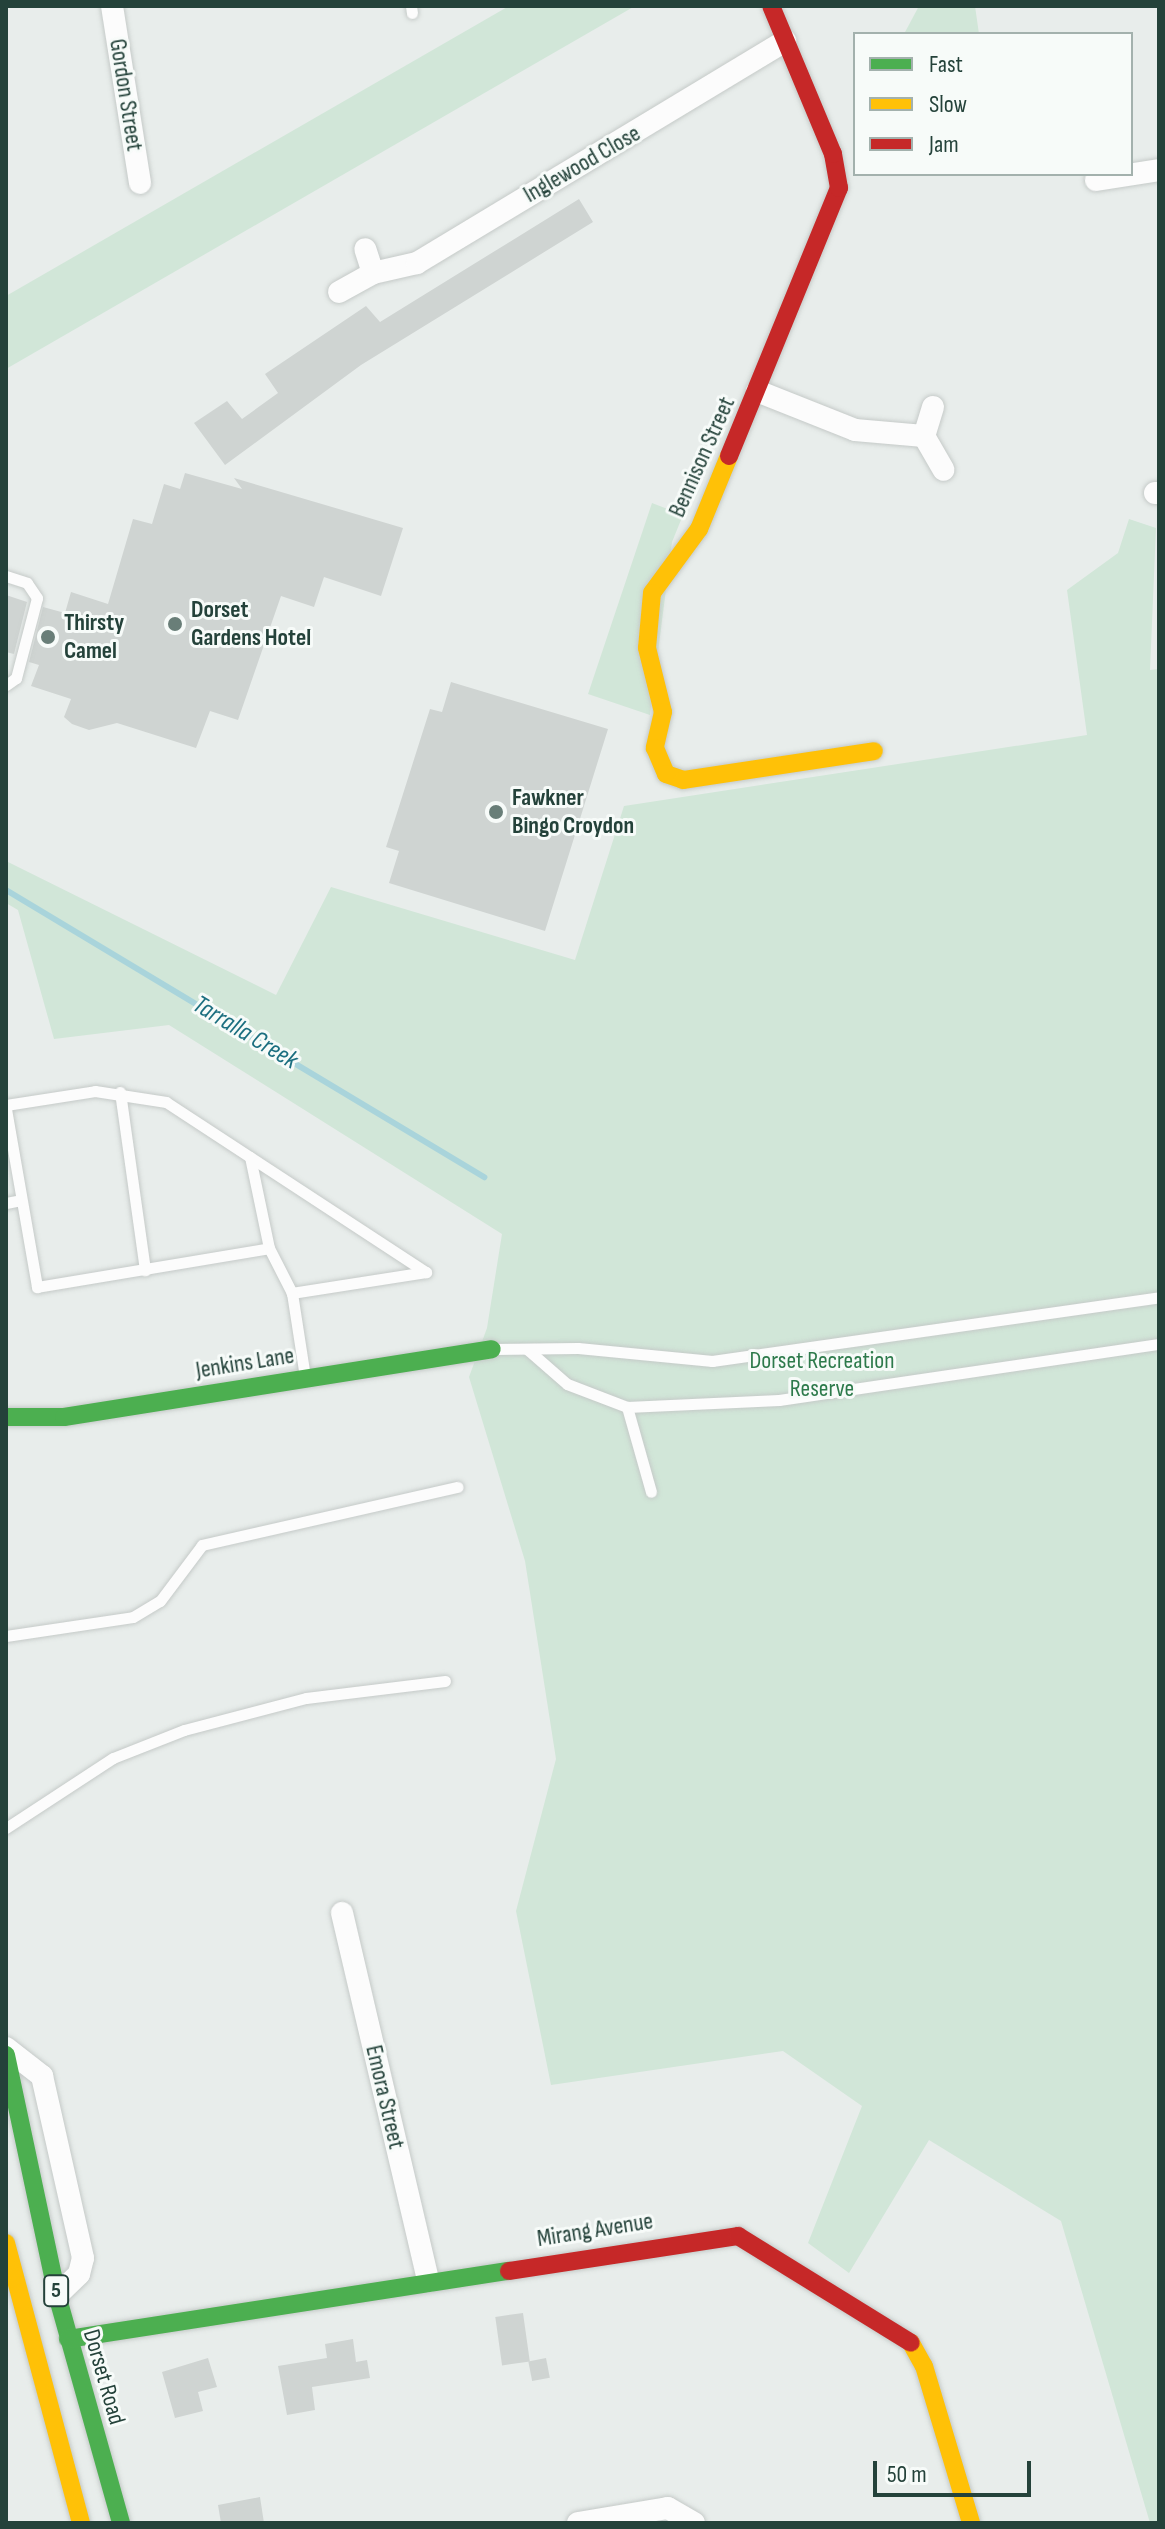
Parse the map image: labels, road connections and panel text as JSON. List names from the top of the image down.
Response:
{
  "streets": {
    "street": [
      "Gordon Street",
      "Inglewood Close",
      "Bennison Street",
      "Jenkins Lane",
      "Emora Street",
      "Mirang Avenue",
      "5",
      "Dorset Road"
    ]
  },
  "crossings": [
    ["Inglewood Close", "Bennison Street"],
    ["Emora Street", "Mirang Avenue"],
    ["Mirang Avenue", "Dorset Road"]
  ],
  "water": ["Tarralla Creek"],
  "parks": ["Dorset Recreation Reserve"],
  "places": ["Dorset Gardens Hotel", "Thirsty Camel", "Fawkner Bingo Croydon"],
  "legend": ["Fast", "Slow", "Jam"],
  "scale_bar": "50 m"
}
